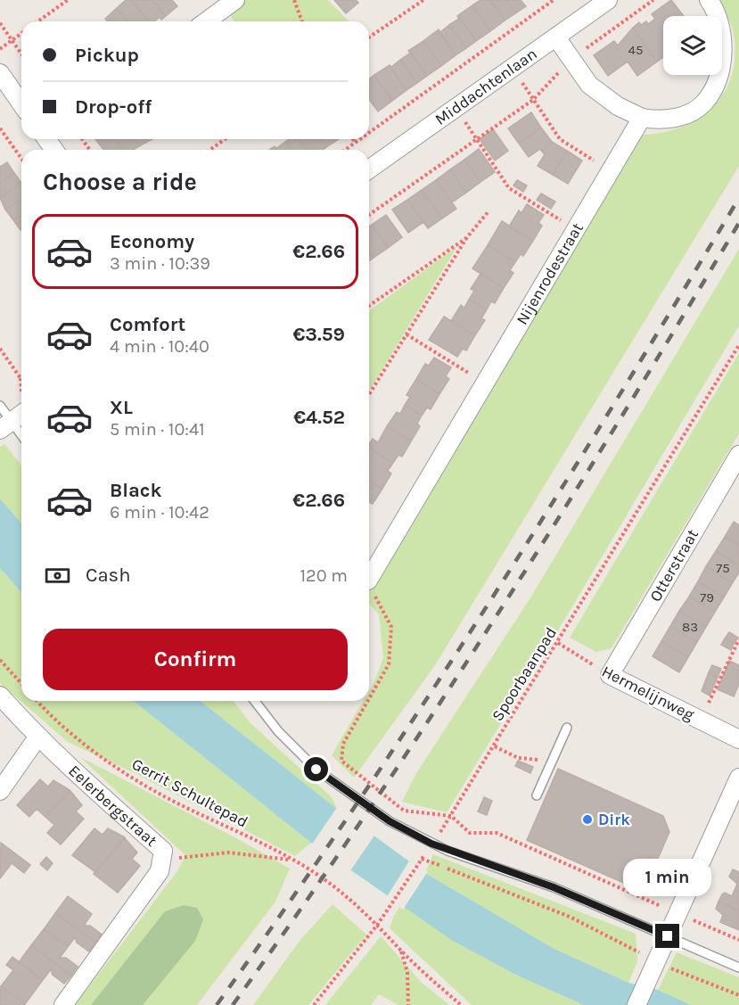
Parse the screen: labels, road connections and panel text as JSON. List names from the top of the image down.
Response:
{
  "streets": {
    "street": [
      "Middachtenlaan",
      "Nijenrodestraat",
      "Otterstraat",
      "Hermelijnweg",
      "Eelerbergstraat"
    ],
    "path": ["Spoorbaanpad", "Gerrit Schultepad"]
  },
  "crossings": [
    ["Otterstraat", "Hermelijnweg"],
    ["Spoorbaanpad", "Hermelijnweg"],
    ["Spoorbaanpad", "Gerrit Schultepad"],
    ["Gerrit Schultepad", "Eelerbergstraat"]
  ],
  "places": ["Dirk"],
  "house_numbers": [
    "45",
    "75",
    "79",
    "83"
  ],
  "page": {
    "banner": ["Pickup", "Drop-off"],
    "heading": "Choose a ride",
    "list": [
      {
        "name": "Economy",
        "note": "3 min · 10:39",
        "value": "€2.66"
      },
      {
        "name": "Comfort",
        "note": "4 min · 10:40",
        "value": "€3.59"
      },
      {
        "name": "XL",
        "note": "5 min · 10:41",
        "value": "€4.52"
      },
      {
        "name": "Black",
        "note": "6 min · 10:42",
        "value": "€2.66"
      }
    ],
    "pay": ["Cash", "120 m"],
    "buttons": "Confirm",
    "bubble": "1 min"
  }
}
